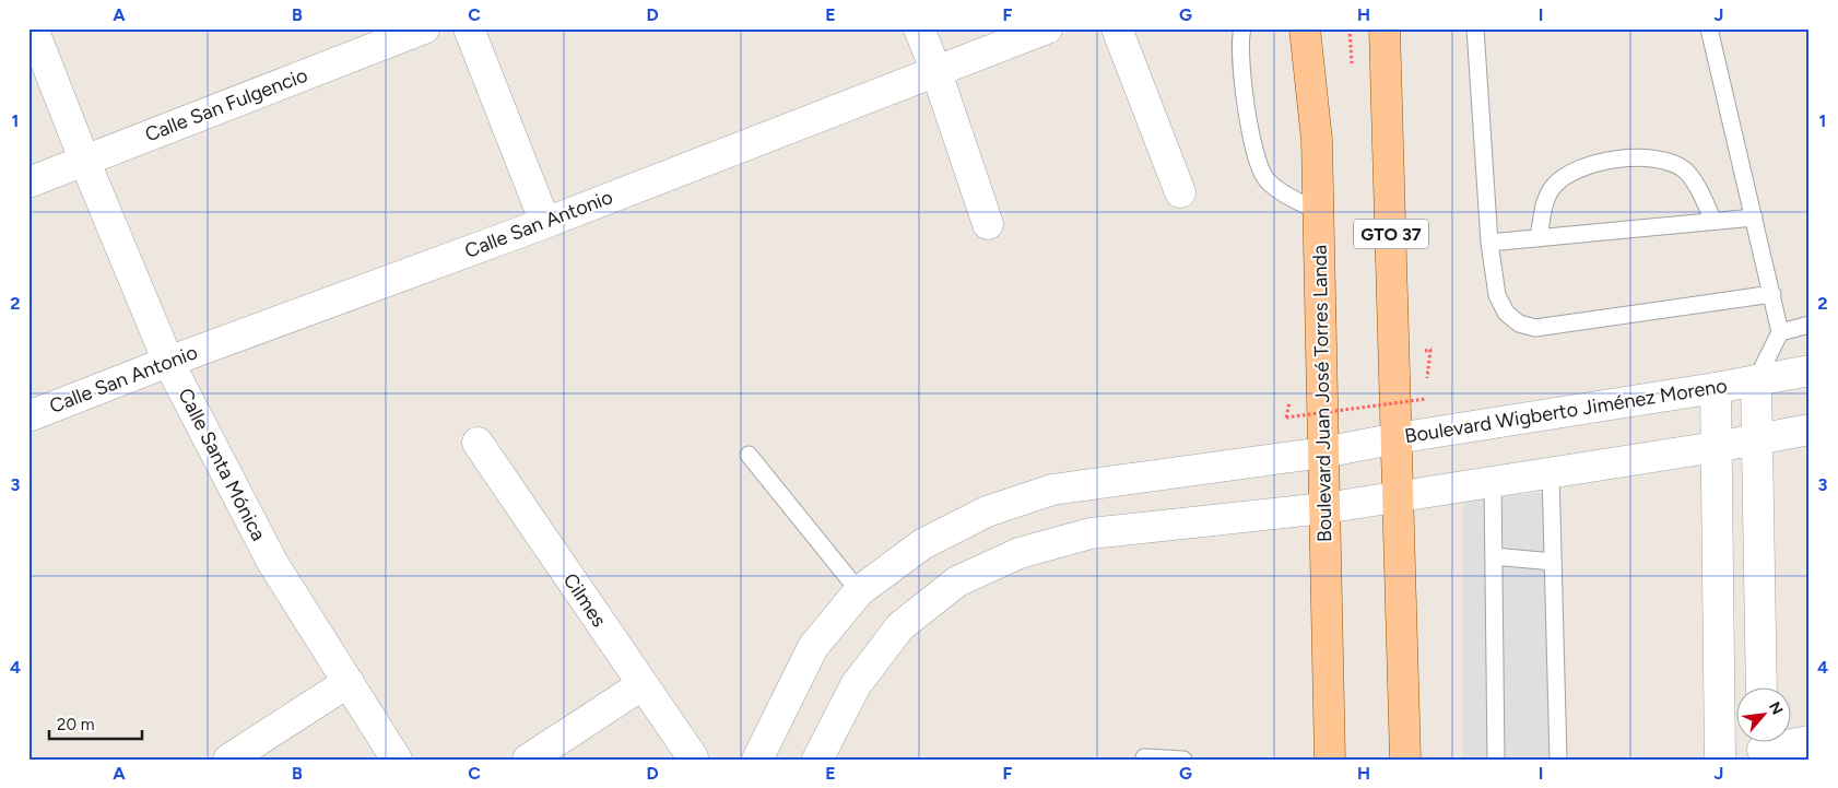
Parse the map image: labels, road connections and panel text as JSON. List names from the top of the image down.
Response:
{
  "streets": {
    "main road": ["GTO 37", "Boulevard Juan José Torres Landa"],
    "street": [
      "Calle San Fulgencio",
      "Calle San Antonio",
      "Boulevard Wigberto Jiménez Moreno",
      "Calle Santa Mónica",
      "Cilmes"
    ]
  },
  "crossings": [
    ["Calle San Fulgencio", "Calle Santa Mónica"],
    ["Calle San Antonio", "Calle Santa Mónica"],
    ["GTO 37", "Boulevard Wigberto Jiménez Moreno"],
    ["Boulevard Juan José Torres Landa", "Boulevard Wigberto Jiménez Moreno"]
  ],
  "scale_bar": "20 m",
  "north": "top right",
  "grid": {
    "columns": [
      "A",
      "B",
      "C",
      "D",
      "E",
      "F",
      "G",
      "H",
      "I",
      "J"
    ],
    "rows": [
      "1",
      "2",
      "3",
      "4"
    ]
  }
}
